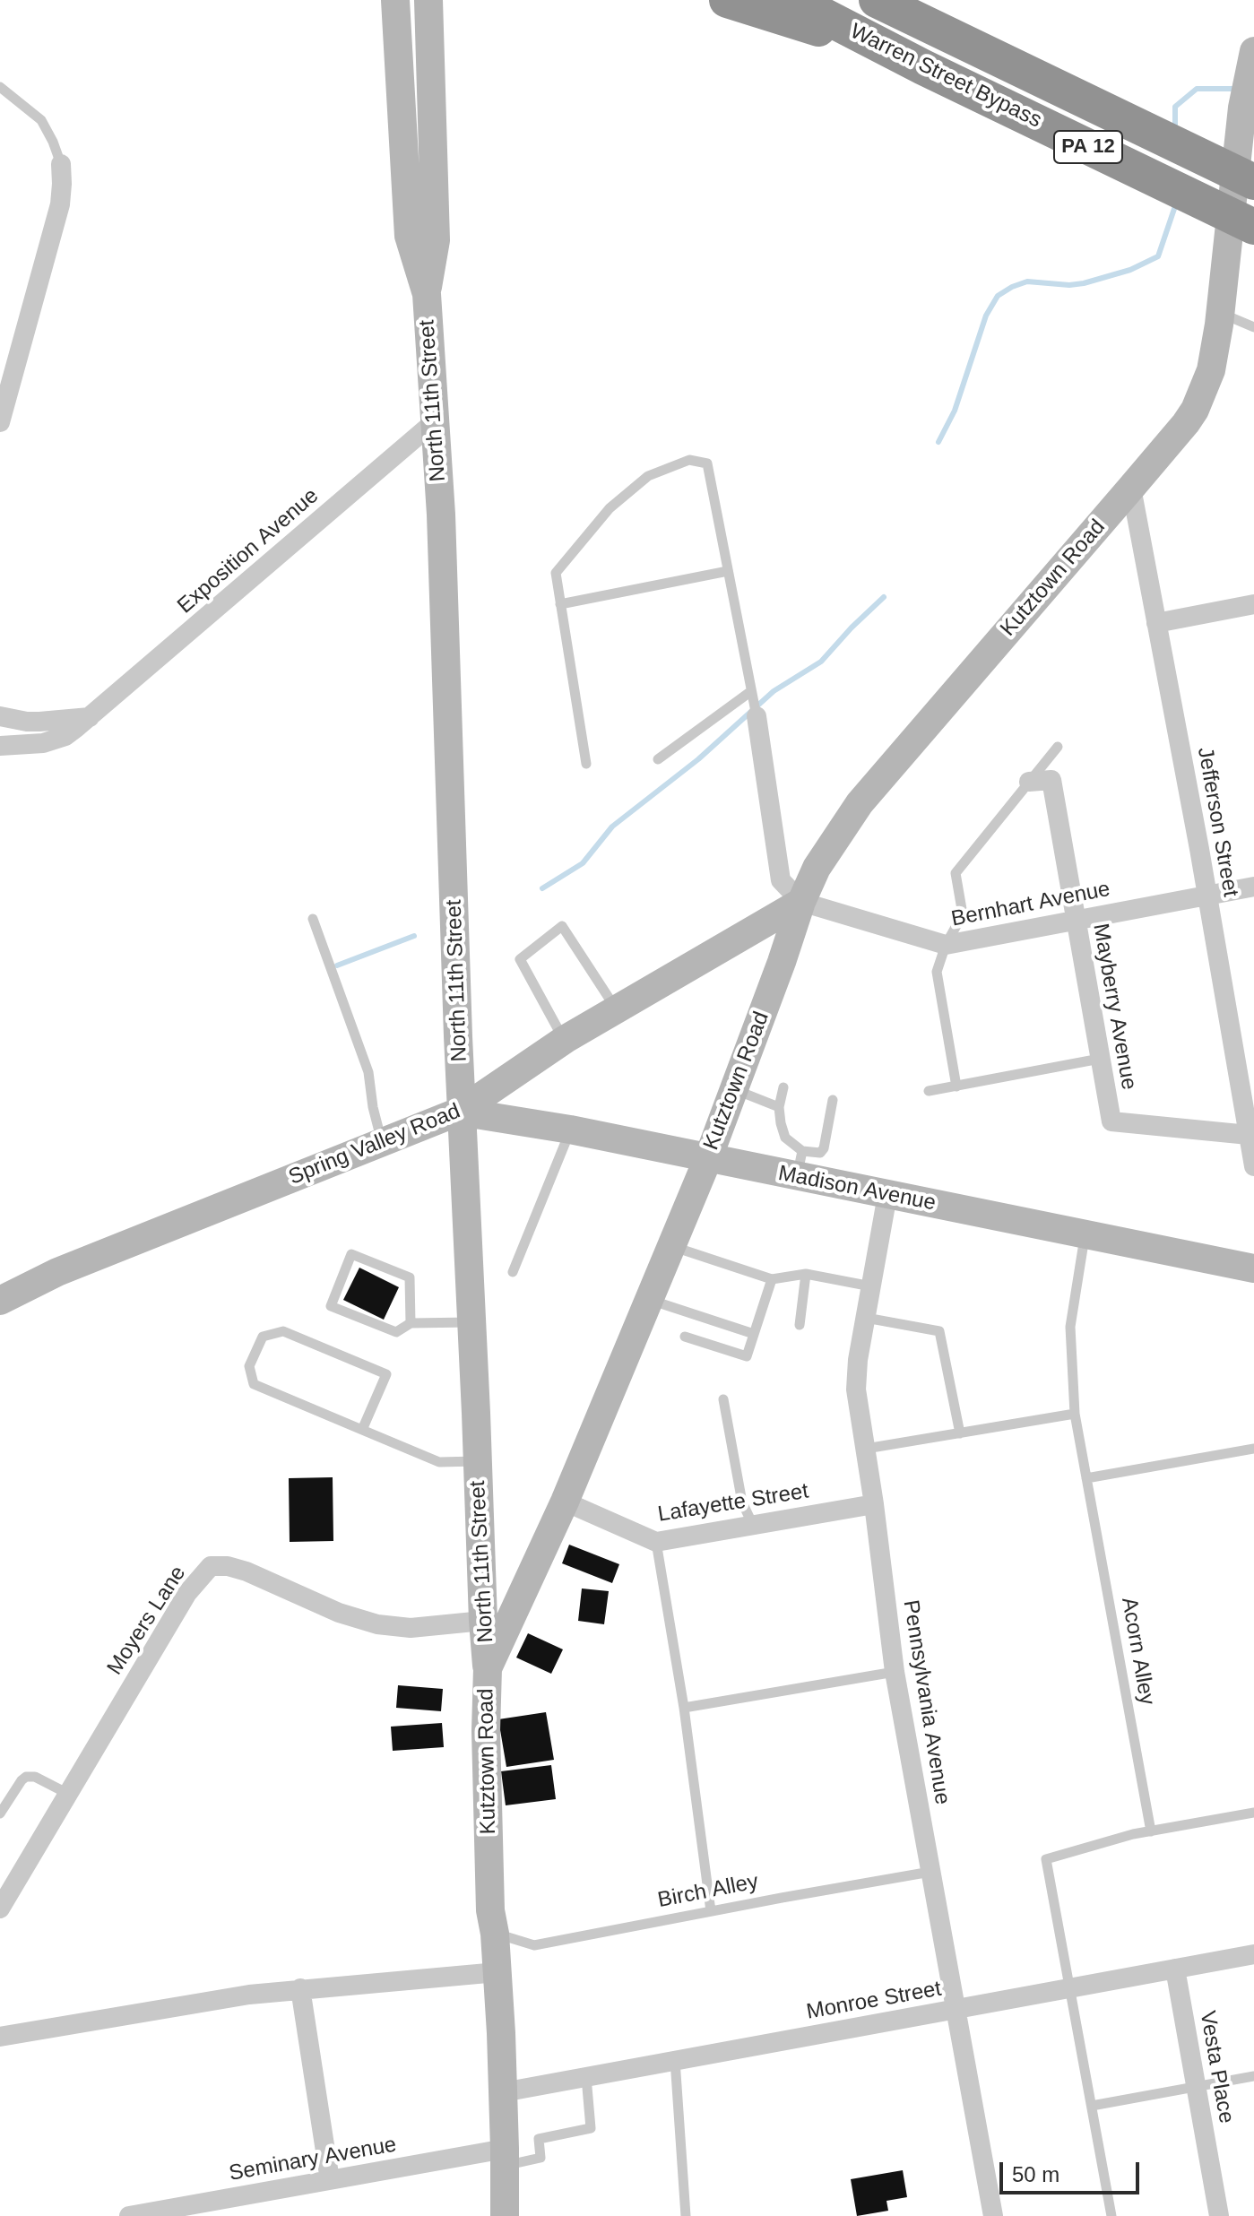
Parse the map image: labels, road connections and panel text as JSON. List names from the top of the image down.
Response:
{
  "streets": {
    "highway": ["Warren Street Bypass", "PA 12"],
    "main road": [
      "North 11th Street",
      "Kutztown Road",
      "Spring Valley Road",
      "Madison Avenue"
    ],
    "street": [
      "Exposition Avenue",
      "Jefferson Street",
      "Bernhart Avenue",
      "Mayberry Avenue",
      "Lafayette Street",
      "Moyers Lane",
      "Pennsylvania Avenue",
      "Monroe Street",
      "Vesta Place",
      "Seminary Avenue"
    ],
    "lane": ["Acorn Alley", "Birch Alley"]
  },
  "crossings": [
    ["North 11th Street", "Exposition Avenue"],
    ["North 11th Street", "Kutztown Road"],
    ["North 11th Street", "Moyers Lane"],
    ["Kutztown Road", "Jefferson Street"],
    ["Kutztown Road", "Bernhart Avenue"],
    ["Kutztown Road", "Spring Valley Road"],
    ["Kutztown Road", "Madison Avenue"],
    ["Kutztown Road", "Lafayette Street"],
    ["Kutztown Road", "Birch Alley"],
    ["Kutztown Road", "Monroe Street"],
    ["Kutztown Road", "Seminary Avenue"],
    ["Jefferson Street", "Bernhart Avenue"],
    ["Jefferson Street", "Mayberry Avenue"],
    ["Bernhart Avenue", "Mayberry Avenue"],
    ["Bernhart Avenue", "Spring Valley Road"],
    ["Spring Valley Road", "Madison Avenue"],
    ["Madison Avenue", "Acorn Alley"],
    ["Madison Avenue", "Pennsylvania Avenue"],
    ["Lafayette Street", "Pennsylvania Avenue"],
    ["Pennsylvania Avenue", "Birch Alley"],
    ["Pennsylvania Avenue", "Monroe Street"],
    ["Monroe Street", "Vesta Place"]
  ],
  "scale_bar": "50 m"
}
